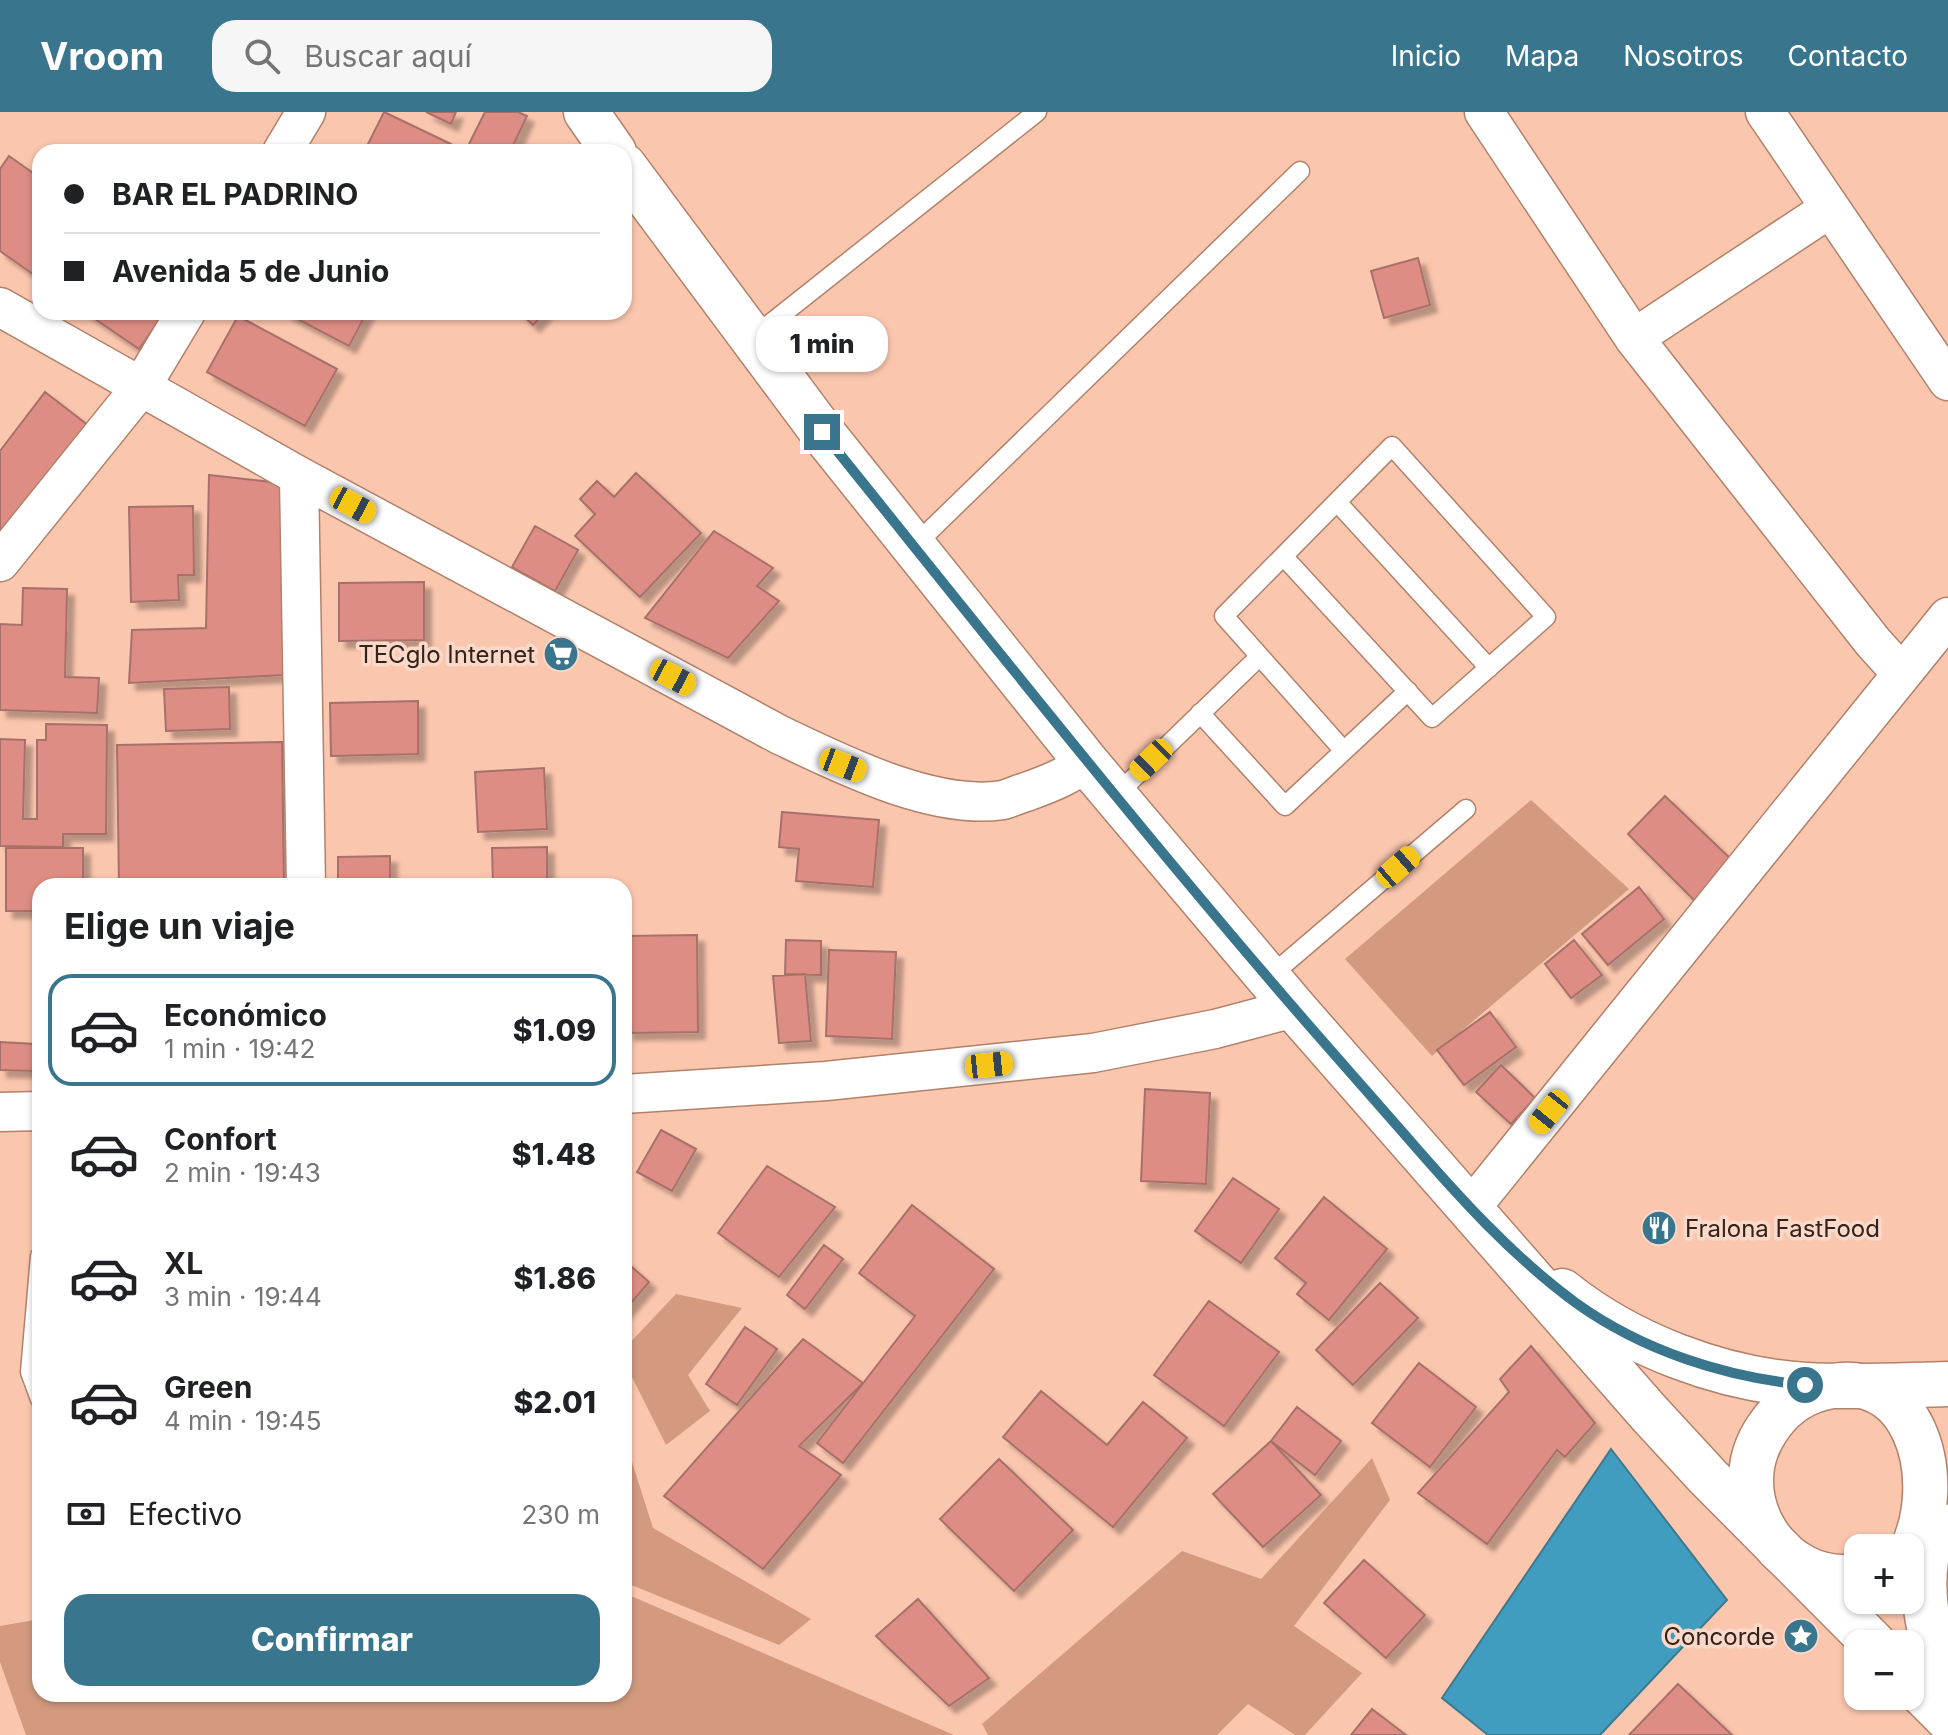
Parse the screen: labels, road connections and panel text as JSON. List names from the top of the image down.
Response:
{
  "places": {
    "supermarket": ["TECglo Internet"],
    "restaurant": ["Fralona FastFood"],
    "place": ["Concorde"]
  },
  "page": {
    "header": "Vroom",
    "search": "Buscar aquí",
    "nav": [
      "Inicio",
      "Mapa",
      "Nosotros",
      "Contacto"
    ],
    "banner": ["BAR EL PADRINO", "Avenida 5 de Junio"],
    "bubble": "1 min",
    "heading": "Elige un viaje",
    "list": [
      {
        "name": "Económico",
        "note": "1 min · 19:42",
        "value": "$1.09"
      },
      {
        "name": "Confort",
        "note": "2 min · 19:43",
        "value": "$1.48"
      },
      {
        "name": "XL",
        "note": "3 min · 19:44",
        "value": "$1.86"
      },
      {
        "name": "Green",
        "note": "4 min · 19:45",
        "value": "$2.01"
      }
    ],
    "pay": ["Efectivo", "230 m"],
    "map_buttons": ["+", "−"],
    "buttons": "Confirmar"
  }
}
